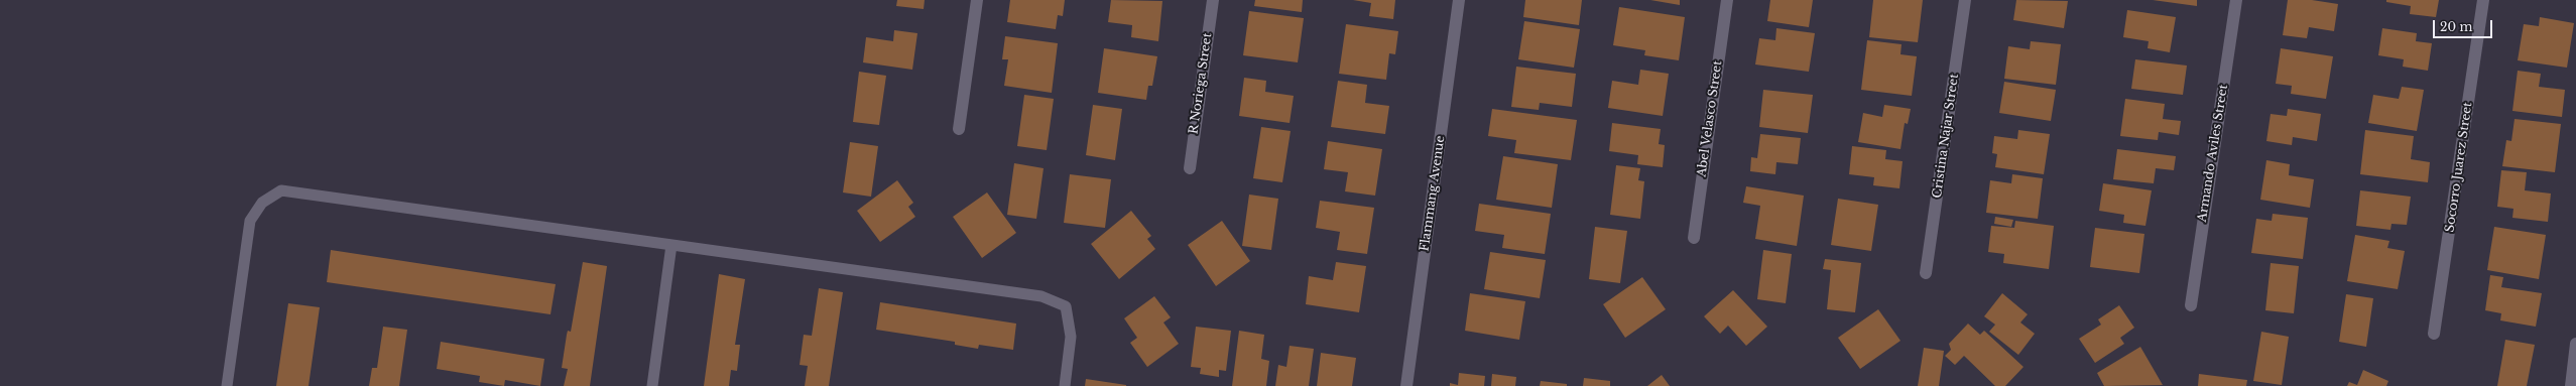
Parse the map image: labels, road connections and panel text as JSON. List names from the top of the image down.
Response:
{
  "streets": {
    "street": [
      "R Noriega Street",
      "Abel Velasco Street",
      "Cristina Najar Street",
      "Armando Aviles Street",
      "Socorro Juarez Street",
      "Flammang Avenue"
    ]
  },
  "scale_bar": "20 m"
}
